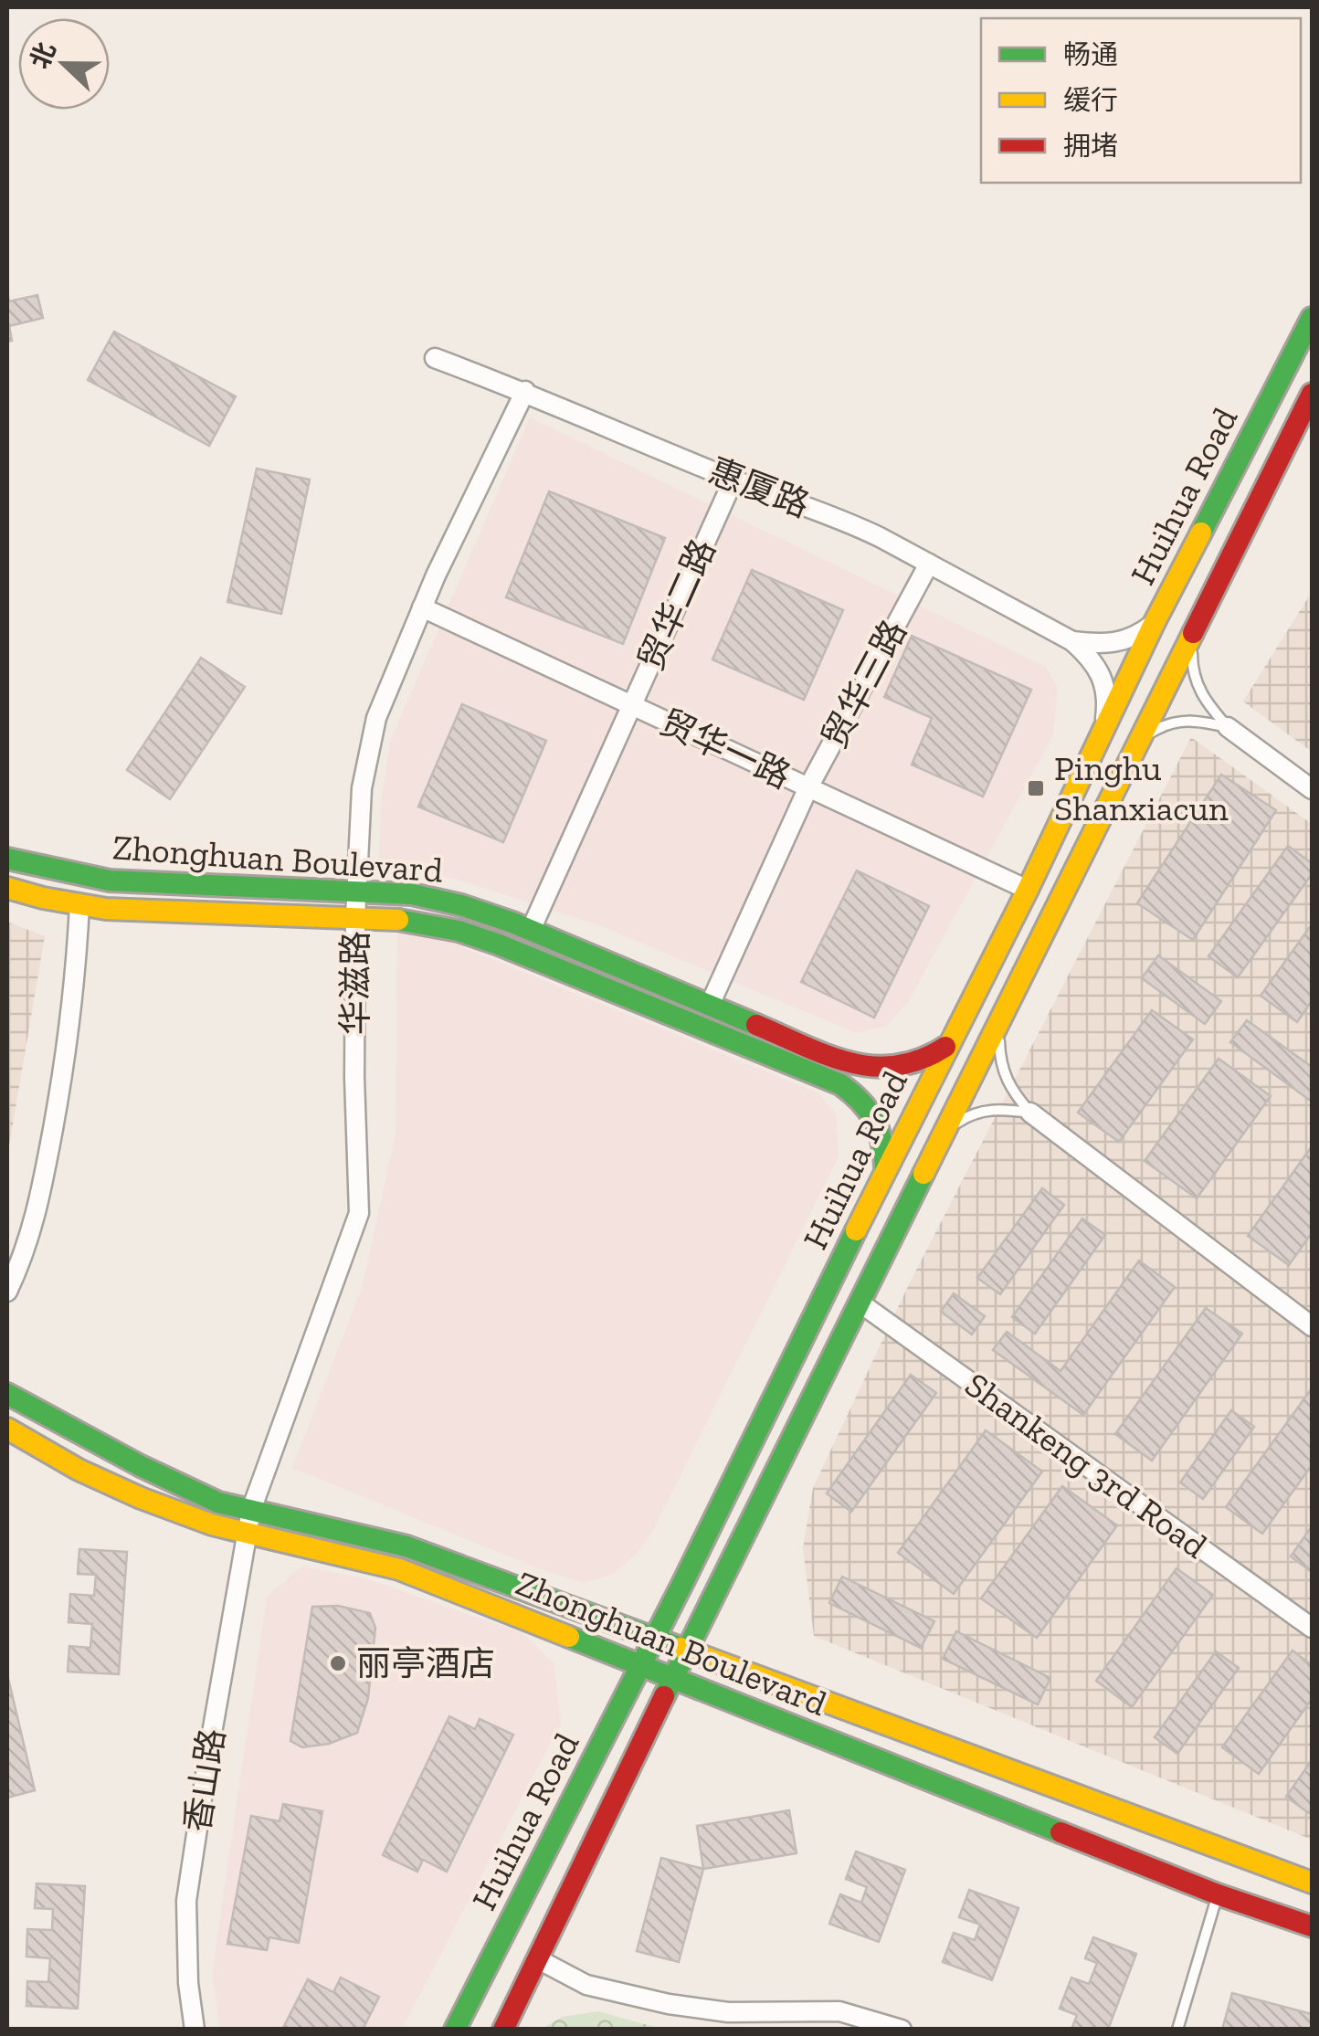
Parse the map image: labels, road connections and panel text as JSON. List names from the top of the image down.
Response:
{
  "streets": {
    "street": [
      "惠厦路",
      "Huihua Road",
      "贸华二路",
      "贸华三路",
      "贸华一路",
      "Zhonghuan Boulevard",
      "华滋路",
      "Shankeng 3rd Road",
      "香山路"
    ]
  },
  "crossings": [
    ["惠厦路", "贸华二路"],
    ["惠厦路", "贸华三路"],
    ["惠厦路", "华滋路"],
    ["Huihua Road", "贸华一路"],
    ["Huihua Road", "Zhonghuan Boulevard"],
    ["Huihua Road", "Shankeng 3rd Road"],
    ["贸华二路", "贸华一路"],
    ["贸华二路", "Zhonghuan Boulevard"],
    ["贸华三路", "贸华一路"],
    ["贸华三路", "Zhonghuan Boulevard"],
    ["贸华一路", "华滋路"],
    ["Zhonghuan Boulevard", "华滋路"],
    ["Zhonghuan Boulevard", "香山路"],
    ["华滋路", "香山路"]
  ],
  "places": {
    "transit": ["Pinghu Shanxiacun"],
    "other": ["丽亭酒店"]
  },
  "legend": ["畅通", "缓行", "拥堵"],
  "north": "left"
}
